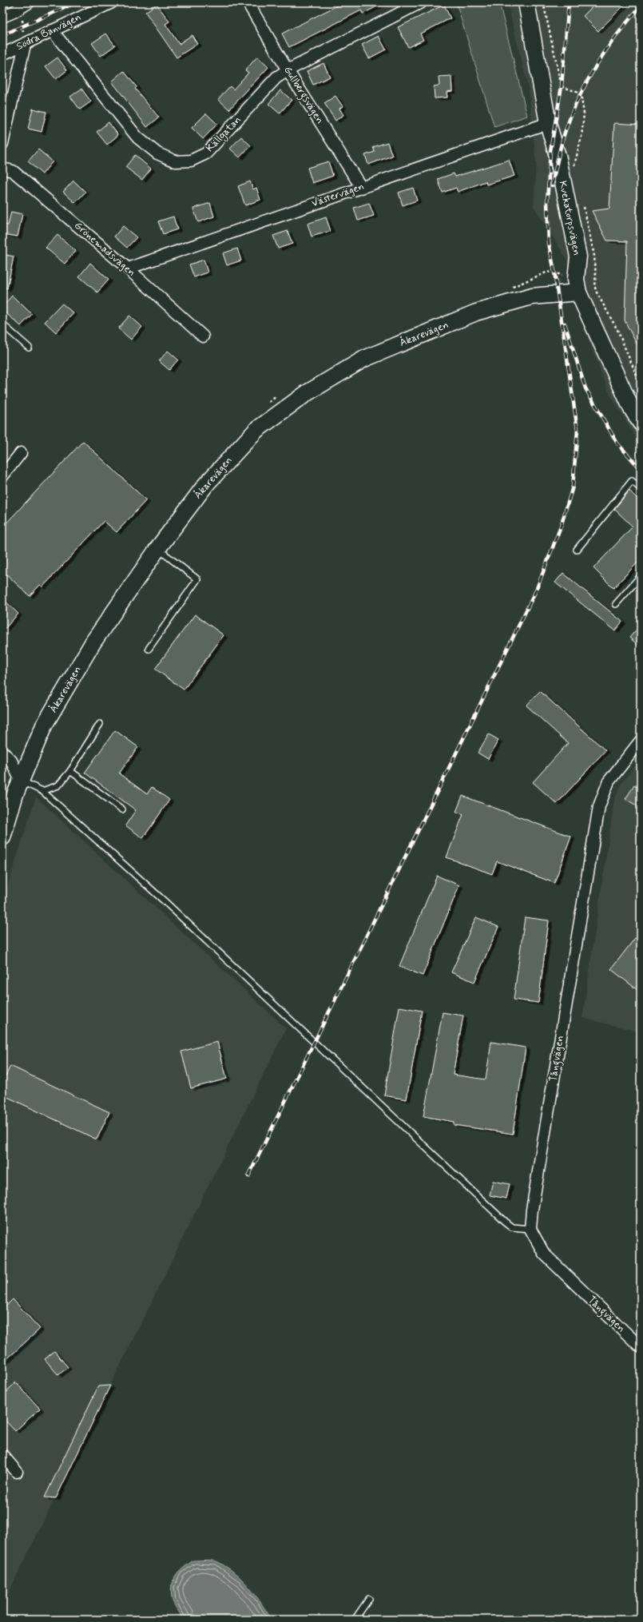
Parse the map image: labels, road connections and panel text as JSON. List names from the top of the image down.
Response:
{
  "streets": {
    "street": [
      "Södra Banvägen",
      "Gullbergsvägen",
      "Källgatan",
      "Västervägen",
      "Kvekatorpsvägen",
      "Grönemadsvägen",
      "Åkarevägen",
      "Tångvägen"
    ]
  },
  "crossings": [
    ["Södra Banvägen", "Källgatan"],
    ["Gullbergsvägen", "Källgatan"],
    ["Gullbergsvägen", "Västervägen"],
    ["Västervägen", "Kvekatorpsvägen"],
    ["Västervägen", "Grönemadsvägen"],
    ["Kvekatorpsvägen", "Åkarevägen"]
  ]
}
